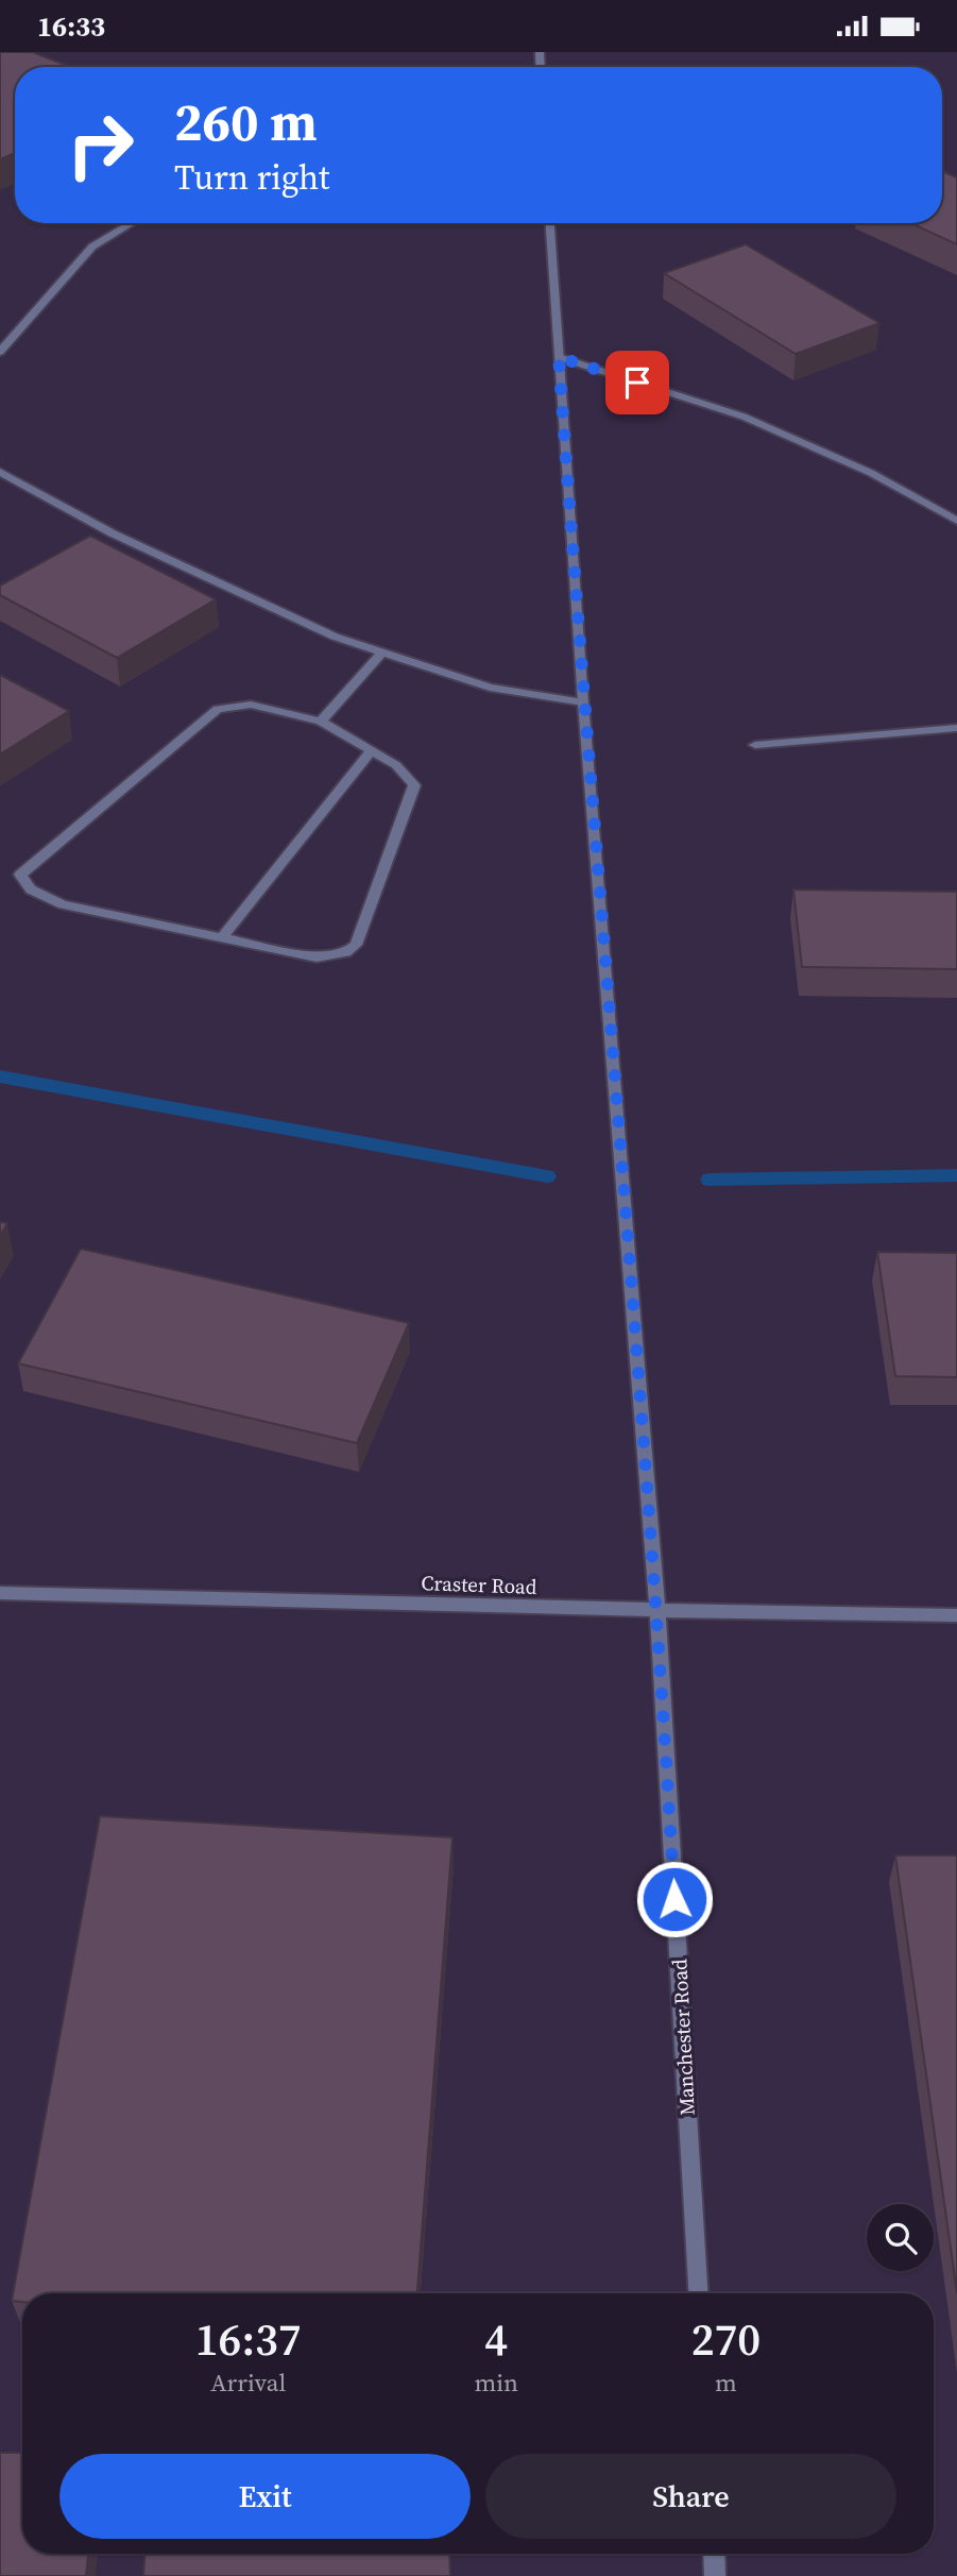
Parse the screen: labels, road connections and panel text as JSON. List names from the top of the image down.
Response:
{
  "streets": {
    "street": ["Craster Road", "Manchester Road"]
  },
  "crossings": [
    ["Craster Road", "Manchester Road"]
  ],
  "page": {
    "status": "16:33",
    "turn": ["260 m", "Turn right"],
    "eta": [
      "16:37",
      "Arrival",
      "4",
      "min",
      "270",
      "m"
    ],
    "buttons": ["Exit", "Share"]
  }
}
